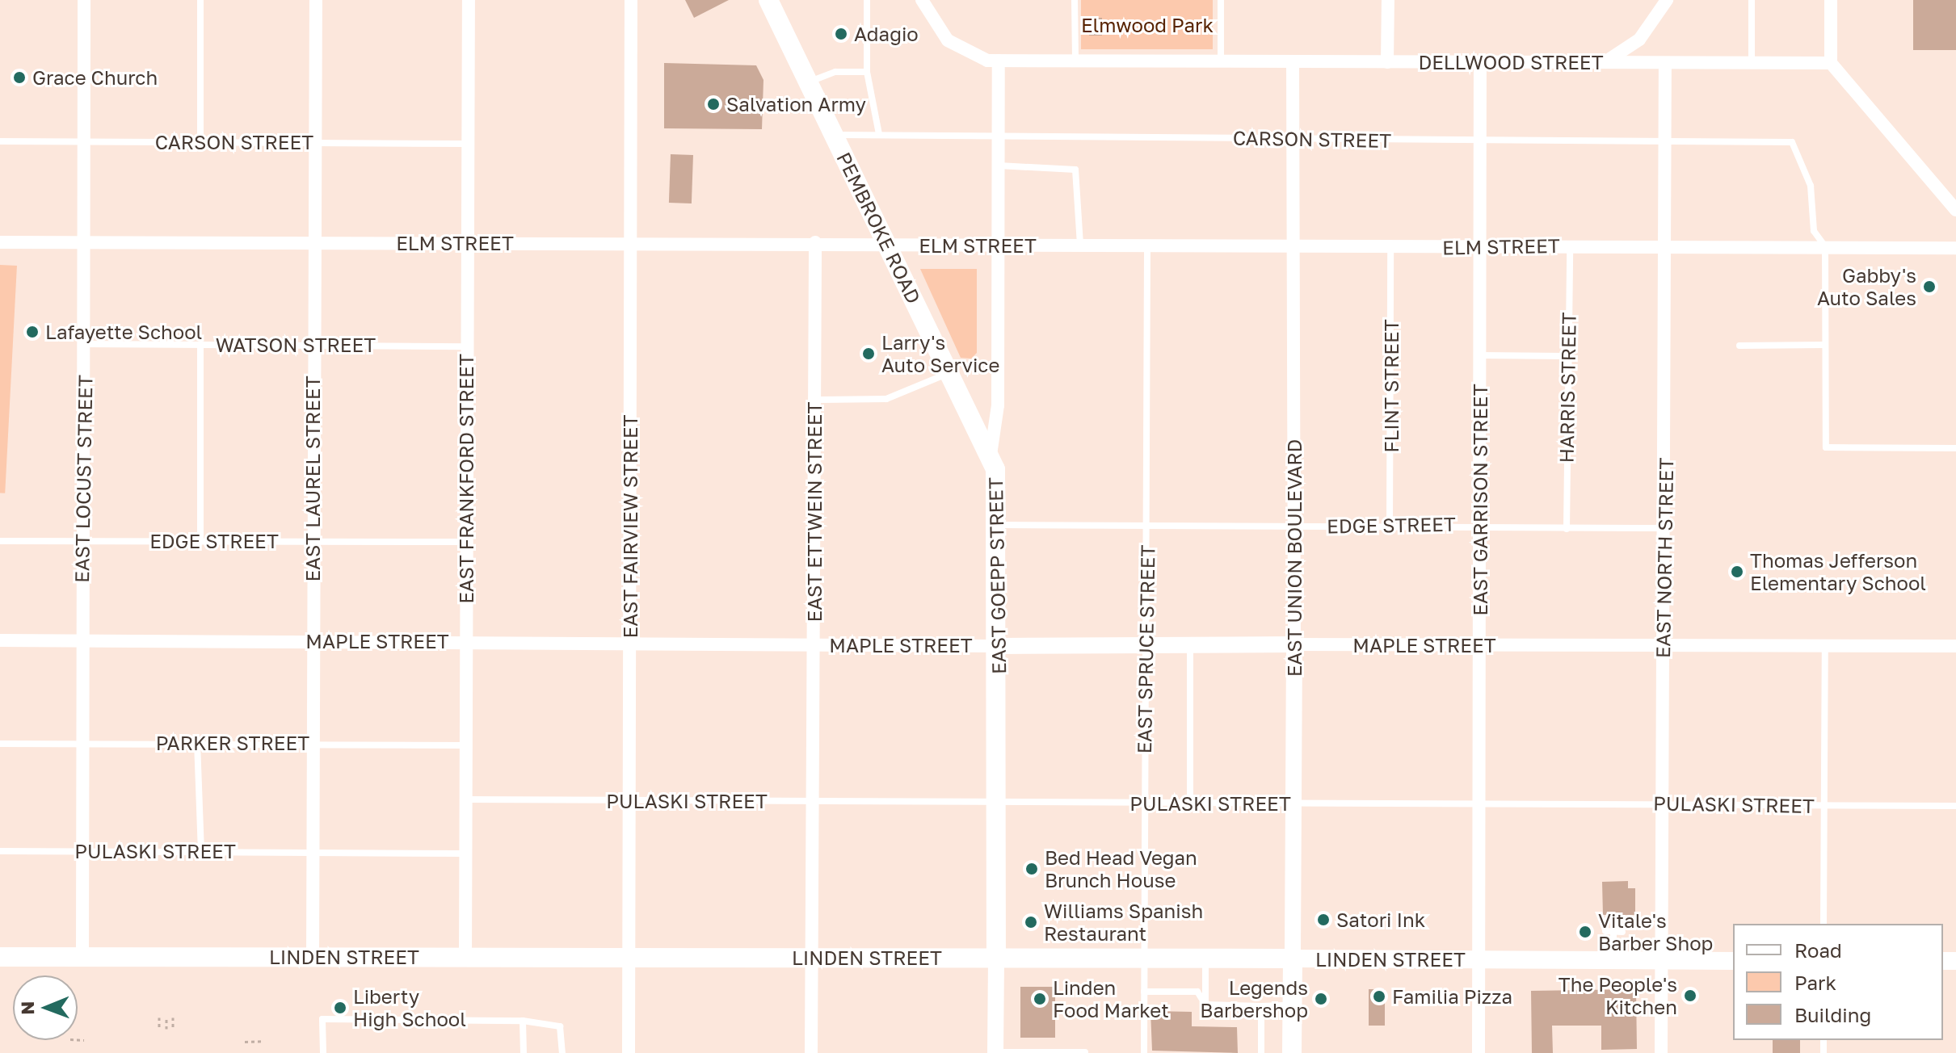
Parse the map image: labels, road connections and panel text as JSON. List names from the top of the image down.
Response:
{
  "streets": {
    "main road": [
      "PEMBROKE ROAD",
      "EAST UNION BOULEVARD",
      "EAST GOEPP STREET",
      "LINDEN STREET"
    ],
    "street": [
      "DELLWOOD STREET",
      "ELM STREET",
      "EAST LOCUST STREET",
      "EAST LAUREL STREET",
      "EAST FRANKFORD STREET",
      "EAST GARRISON STREET",
      "EAST ETTWEIN STREET",
      "EAST FAIRVIEW STREET",
      "EAST NORTH STREET",
      "MAPLE STREET"
    ],
    "lane": [
      "CARSON STREET",
      "WATSON STREET",
      "FLINT STREET",
      "HARRIS STREET",
      "EDGE STREET",
      "EAST SPRUCE STREET",
      "PARKER STREET",
      "PULASKI STREET"
    ]
  },
  "crossings": [
    ["DELLWOOD STREET", "EAST GARRISON STREET"],
    ["DELLWOOD STREET", "EAST UNION BOULEVARD"],
    ["DELLWOOD STREET", "EAST NORTH STREET"],
    ["DELLWOOD STREET", "EAST GOEPP STREET"],
    ["CARSON STREET", "PEMBROKE ROAD"],
    ["CARSON STREET", "ELM STREET"],
    ["CARSON STREET", "EAST LOCUST STREET"],
    ["CARSON STREET", "EAST LAUREL STREET"],
    ["CARSON STREET", "EAST FRANKFORD STREET"],
    ["CARSON STREET", "EAST GARRISON STREET"],
    ["CARSON STREET", "EAST UNION BOULEVARD"],
    ["CARSON STREET", "EAST NORTH STREET"],
    ["CARSON STREET", "EAST GOEPP STREET"],
    ["PEMBROKE ROAD", "ELM STREET"],
    ["PEMBROKE ROAD", "EAST GOEPP STREET"],
    ["ELM STREET", "FLINT STREET"],
    ["ELM STREET", "HARRIS STREET"],
    ["ELM STREET", "EAST LOCUST STREET"],
    ["ELM STREET", "EAST LAUREL STREET"],
    ["ELM STREET", "EAST FRANKFORD STREET"],
    ["ELM STREET", "EAST GARRISON STREET"],
    ["ELM STREET", "EAST ETTWEIN STREET"],
    ["ELM STREET", "EAST FAIRVIEW STREET"],
    ["ELM STREET", "EAST UNION BOULEVARD"],
    ["ELM STREET", "EAST NORTH STREET"],
    ["ELM STREET", "EAST GOEPP STREET"],
    ["ELM STREET", "EAST SPRUCE STREET"],
    ["WATSON STREET", "EAST LOCUST STREET"],
    ["WATSON STREET", "EAST LAUREL STREET"],
    ["WATSON STREET", "EAST FRANKFORD STREET"],
    ["FLINT STREET", "EDGE STREET"],
    ["HARRIS STREET", "EDGE STREET"],
    ["EAST LOCUST STREET", "EDGE STREET"],
    ["EAST LOCUST STREET", "MAPLE STREET"],
    ["EAST LOCUST STREET", "PARKER STREET"],
    ["EAST LOCUST STREET", "PULASKI STREET"],
    ["EAST LOCUST STREET", "LINDEN STREET"],
    ["EAST LAUREL STREET", "EDGE STREET"],
    ["EAST LAUREL STREET", "MAPLE STREET"],
    ["EAST LAUREL STREET", "PARKER STREET"],
    ["EAST LAUREL STREET", "PULASKI STREET"],
    ["EAST LAUREL STREET", "LINDEN STREET"],
    ["EAST FRANKFORD STREET", "EDGE STREET"],
    ["EAST FRANKFORD STREET", "MAPLE STREET"],
    ["EAST FRANKFORD STREET", "PARKER STREET"],
    ["EAST FRANKFORD STREET", "PULASKI STREET"],
    ["EAST FRANKFORD STREET", "LINDEN STREET"],
    ["EAST GARRISON STREET", "EDGE STREET"],
    ["EAST GARRISON STREET", "MAPLE STREET"],
    ["EAST GARRISON STREET", "PULASKI STREET"],
    ["EAST GARRISON STREET", "LINDEN STREET"],
    ["EAST ETTWEIN STREET", "MAPLE STREET"],
    ["EAST ETTWEIN STREET", "PULASKI STREET"],
    ["EAST ETTWEIN STREET", "LINDEN STREET"],
    ["EDGE STREET", "EAST UNION BOULEVARD"],
    ["EDGE STREET", "EAST NORTH STREET"],
    ["EDGE STREET", "EAST GOEPP STREET"],
    ["EDGE STREET", "EAST SPRUCE STREET"],
    ["EAST FAIRVIEW STREET", "MAPLE STREET"],
    ["EAST FAIRVIEW STREET", "PULASKI STREET"],
    ["EAST FAIRVIEW STREET", "LINDEN STREET"],
    ["EAST UNION BOULEVARD", "MAPLE STREET"],
    ["EAST UNION BOULEVARD", "PULASKI STREET"],
    ["EAST UNION BOULEVARD", "LINDEN STREET"],
    ["EAST NORTH STREET", "MAPLE STREET"],
    ["EAST NORTH STREET", "PULASKI STREET"],
    ["EAST NORTH STREET", "LINDEN STREET"],
    ["EAST GOEPP STREET", "MAPLE STREET"],
    ["EAST GOEPP STREET", "PULASKI STREET"],
    ["EAST GOEPP STREET", "LINDEN STREET"],
    ["MAPLE STREET", "EAST SPRUCE STREET"],
    ["EAST SPRUCE STREET", "PULASKI STREET"],
    ["EAST SPRUCE STREET", "LINDEN STREET"]
  ],
  "parks": ["Elmwood Park"],
  "places": [
    "Adagio",
    "Grace Church",
    "Salvation Army",
    "Gabby's Auto Sales",
    "Lafayette School",
    "Larry's Auto Service",
    "Thomas Jefferson Elementary School",
    "Bed Head Vegan Brunch House",
    "Satori Ink",
    "Williams Spanish Restaurant",
    "Vitale's Barber Shop",
    "The People's Kitchen",
    "Familia Pizza",
    "Linden Food Market",
    "Legends Barbershop",
    "Liberty High School"
  ],
  "legend": ["Road", "Park", "Building"],
  "north": "left"
}
